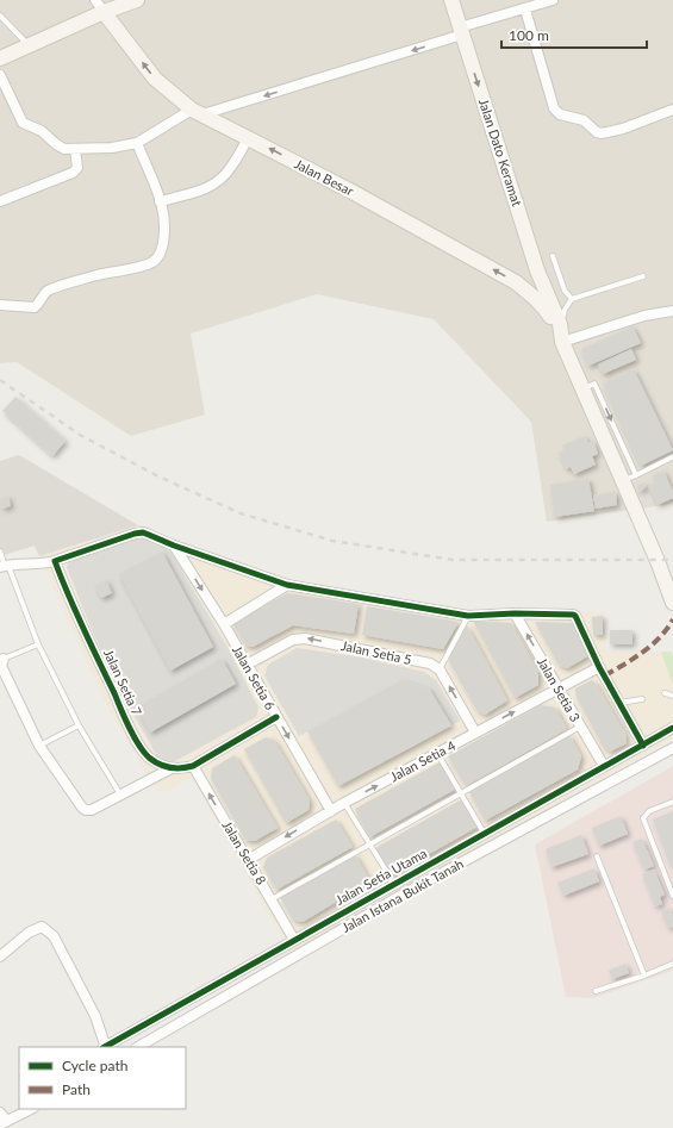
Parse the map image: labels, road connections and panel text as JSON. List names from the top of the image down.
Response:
{
  "streets": {
    "street": [
      "Jalan Dato Keramat",
      "Jalan Besar",
      "Jalan Setia 5",
      "Jalan Setia 6",
      "Jalan Setia 7",
      "Jalan Setia 3",
      "Jalan Setia 4",
      "Jalan Setia 8",
      "Jalan Setia Utama",
      "Jalan Istana Bukit Tanah"
    ]
  },
  "crossings": [
    ["Jalan Dato Keramat", "Jalan Besar"],
    ["Jalan Setia 5", "Jalan Setia 6"],
    ["Jalan Setia 6", "Jalan Setia 4"],
    ["Jalan Setia 3", "Jalan Setia 4"],
    ["Jalan Setia 3", "Jalan Setia Utama"],
    ["Jalan Setia 4", "Jalan Setia 8"],
    ["Jalan Setia 8", "Jalan Setia Utama"]
  ],
  "one_way": [
    "Jalan Dato Keramat",
    "Jalan Besar",
    "Jalan Setia 6",
    "Jalan Setia 3",
    "Jalan Setia 8"
  ],
  "legend": ["Cycle path", "Path"],
  "scale_bar": "100 m"
}
